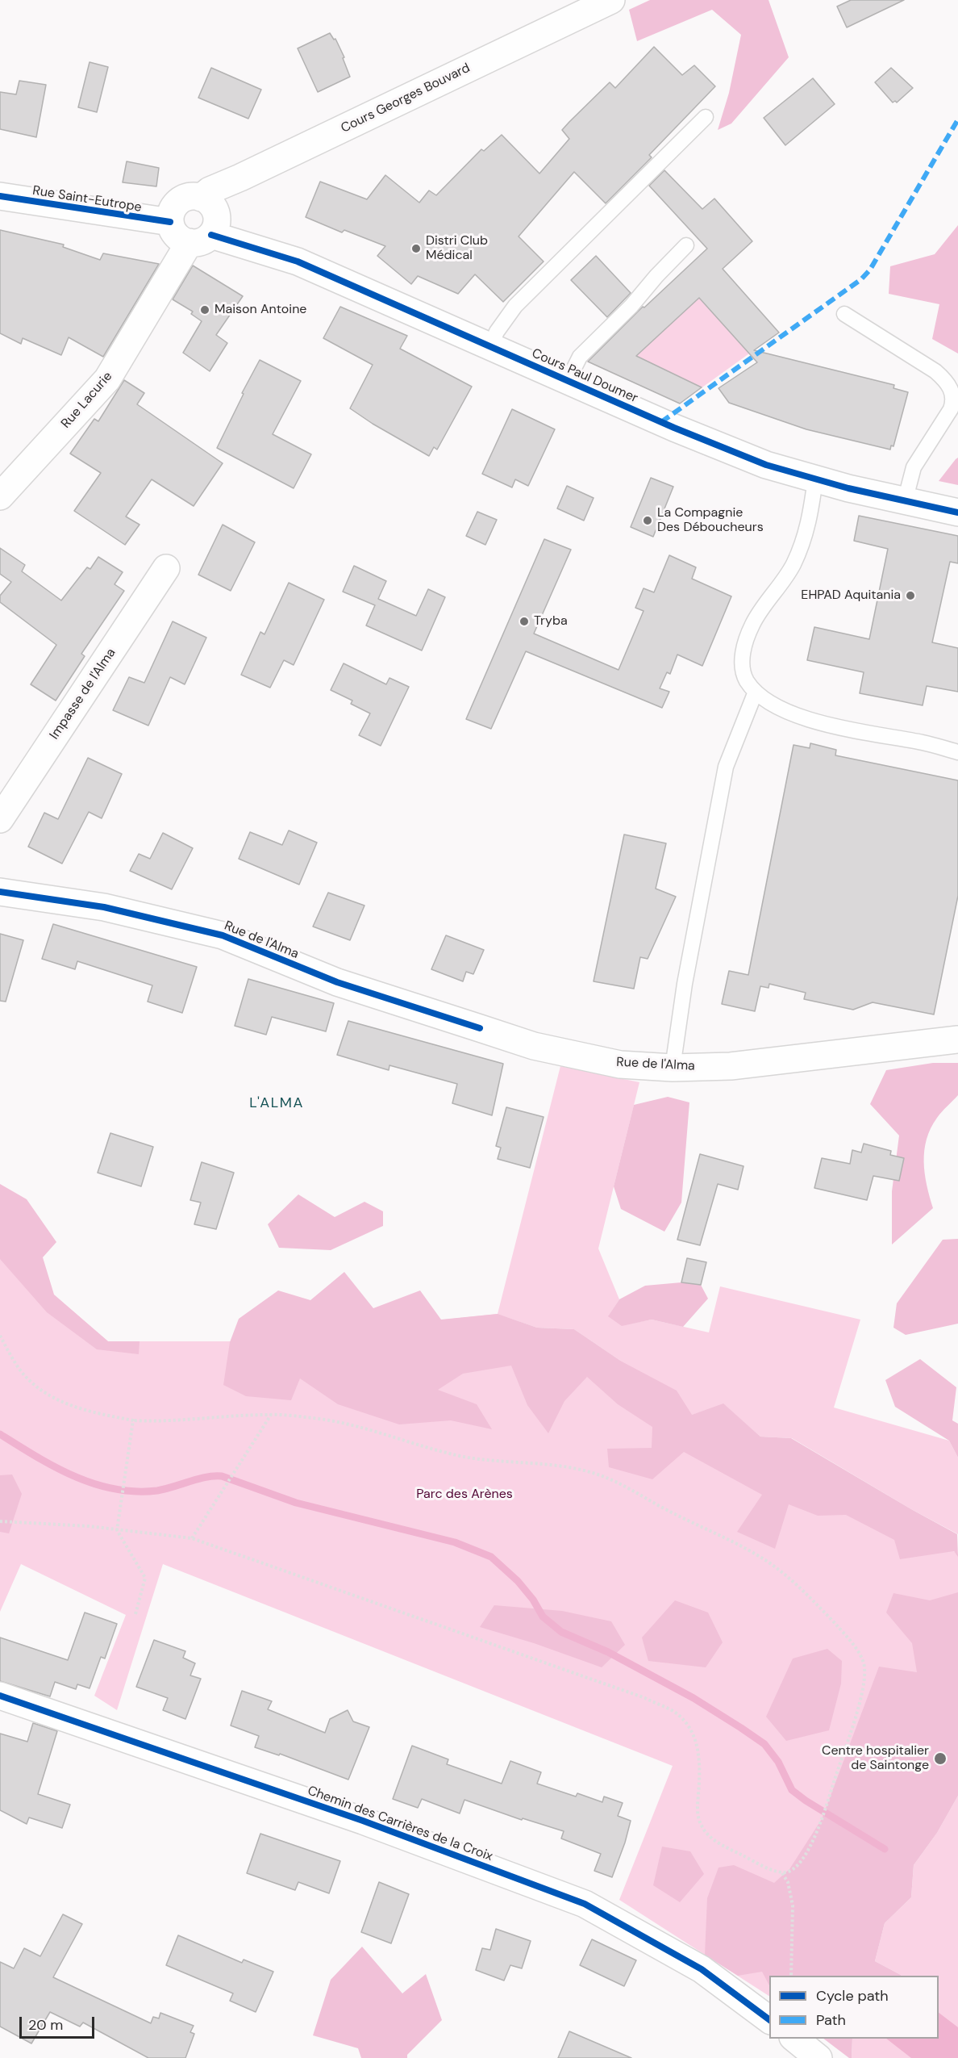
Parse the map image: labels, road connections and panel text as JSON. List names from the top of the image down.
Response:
{
  "streets": {
    "street": [
      "Cours Georges Bouvard",
      "Rue Saint-Eutrope",
      "Cours Paul Doumer",
      "Rue Lacurie",
      "Impasse de l'Alma",
      "Rue de l'Alma",
      "Chemin des Carrières de la Croix"
    ]
  },
  "crossings": [
    ["Cours Georges Bouvard", "Rue Saint-Eutrope"],
    ["Cours Georges Bouvard", "Cours Paul Doumer"],
    ["Cours Georges Bouvard", "Rue Lacurie"],
    ["Rue Saint-Eutrope", "Cours Paul Doumer"],
    ["Rue Saint-Eutrope", "Rue Lacurie"],
    ["Cours Paul Doumer", "Rue Lacurie"]
  ],
  "districts": ["L'ALMA"],
  "parks": ["Parc des Arènes"],
  "places": [
    "Distri Club Médical",
    "Maison Antoine",
    "La Compagnie Des Déboucheurs",
    "EHPAD Aquitania",
    "Tryba",
    "Centre hospitalier de Saintonge"
  ],
  "legend": ["Cycle path", "Path"],
  "scale_bar": "20 m"
}
